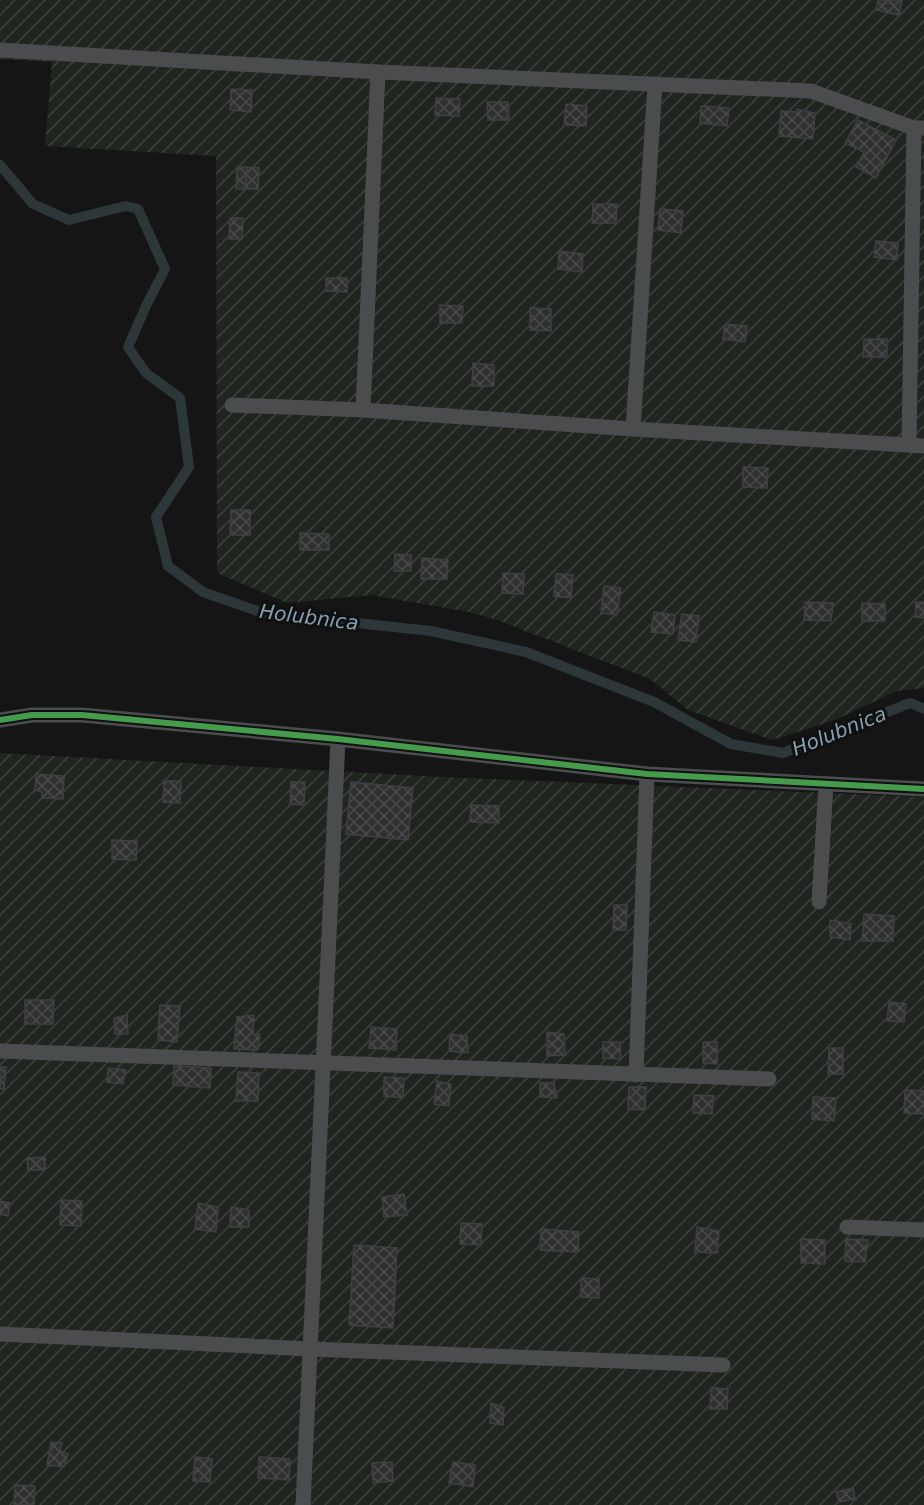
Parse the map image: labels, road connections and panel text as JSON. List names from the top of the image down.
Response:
{
  "water": ["Holubnica"]
}
